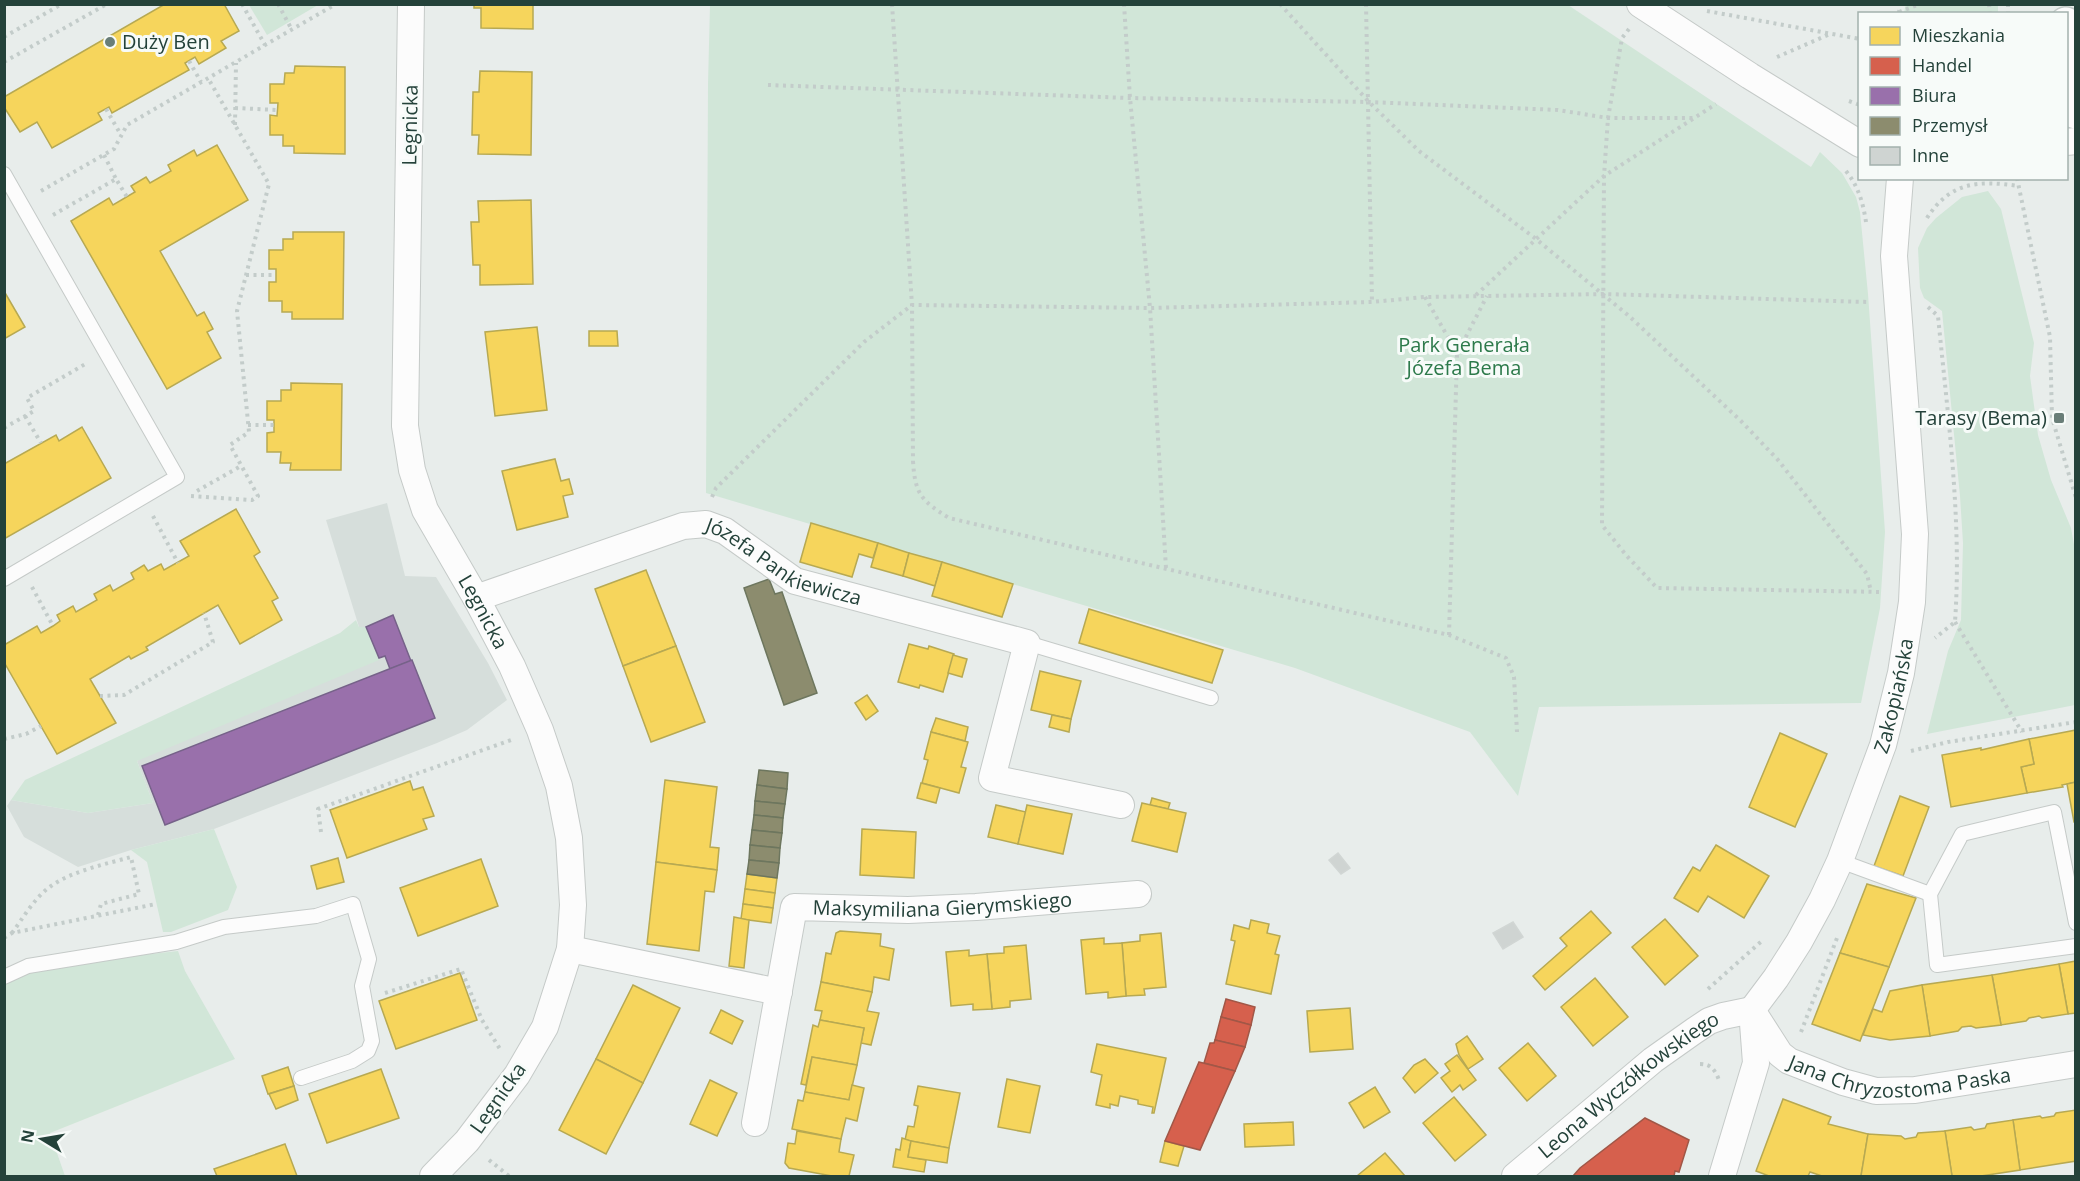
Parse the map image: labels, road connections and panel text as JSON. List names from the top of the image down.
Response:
{
  "streets": {
    "street": [
      "Legnicka",
      "Józefa Pankiewicza",
      "Zakopiańska",
      "Maksymiliana Gierymskiego",
      "Jana Chryzostoma Paska",
      "Leona Wyczółkowskiego"
    ]
  },
  "crossings": [
    ["Legnicka", "Józefa Pankiewicza"],
    ["Zakopiańska", "Jana Chryzostoma Paska"],
    ["Zakopiańska", "Leona Wyczółkowskiego"],
    ["Jana Chryzostoma Paska", "Leona Wyczółkowskiego"]
  ],
  "parks": ["Park Generała Józefa Bema"],
  "places": {
    "other": ["Duży Ben"],
    "transit": ["Tarasy (Bema)"]
  },
  "legend": [
    "Mieszkania",
    "Handel",
    "Biura",
    "Przemysł",
    "Inne"
  ],
  "north": "left"
}
